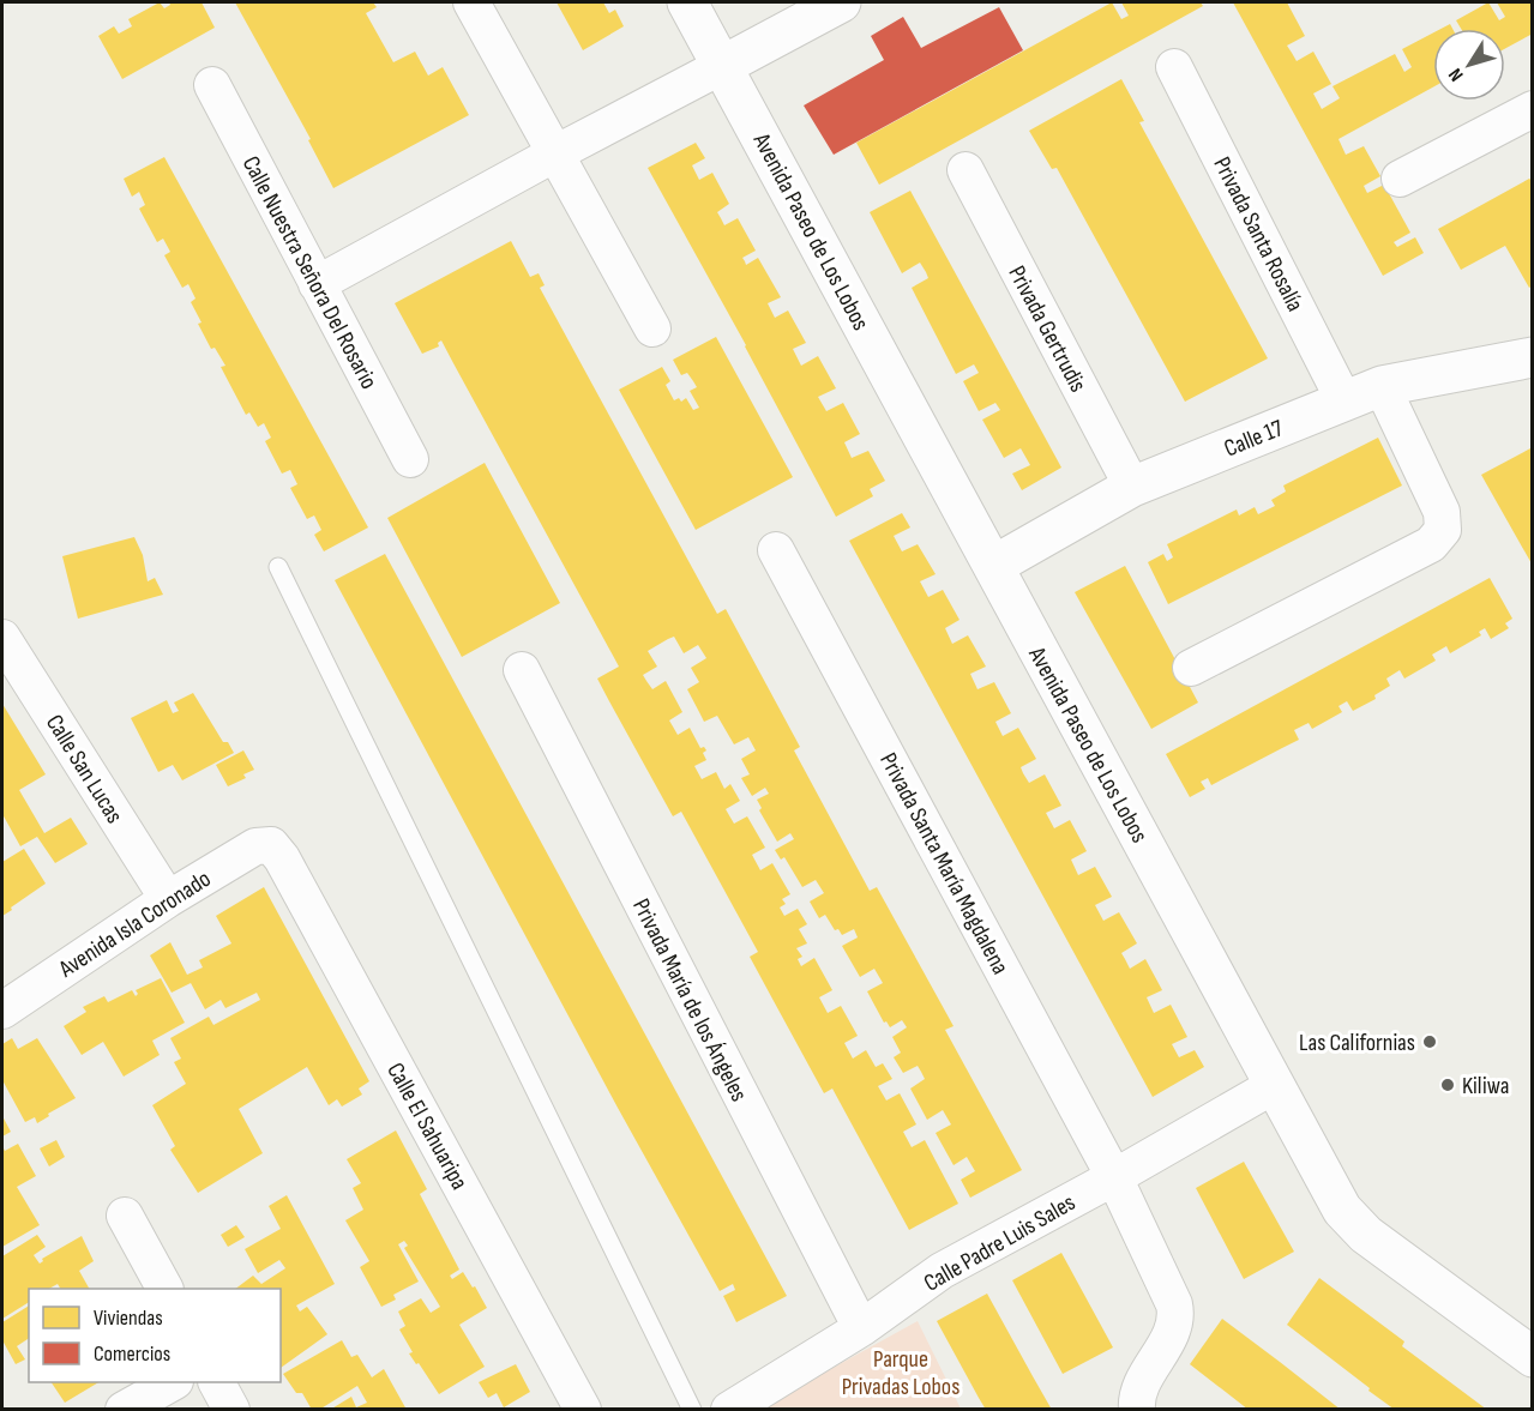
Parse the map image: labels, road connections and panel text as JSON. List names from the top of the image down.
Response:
{
  "streets": {
    "street": [
      "Avenida Paseo de Los Lobos",
      "Privada Santa Rosalía",
      "Calle Nuestra Señora Del Rosario",
      "Privada Gertrudis",
      "Calle 17",
      "Calle San Lucas",
      "Privada Santa María Magdalena",
      "Avenida Isla Coronado",
      "Privada María de los Ángeles",
      "Calle El Sahuaripa",
      "Calle Padre Luis Sales"
    ]
  },
  "crossings": [
    ["Avenida Paseo de Los Lobos", "Calle 17"],
    ["Avenida Paseo de Los Lobos", "Calle Padre Luis Sales"],
    ["Privada Santa Rosalía", "Calle 17"],
    ["Privada Gertrudis", "Calle 17"],
    ["Calle San Lucas", "Avenida Isla Coronado"],
    ["Privada Santa María Magdalena", "Calle Padre Luis Sales"],
    ["Avenida Isla Coronado", "Calle El Sahuaripa"],
    ["Privada María de los Ángeles", "Calle Padre Luis Sales"]
  ],
  "parks": ["Parque Privadas Lobos"],
  "places": ["Las Californias", "Kiliwa"],
  "legend": ["Viviendas", "Comercios"],
  "north": "bottom left"
}
